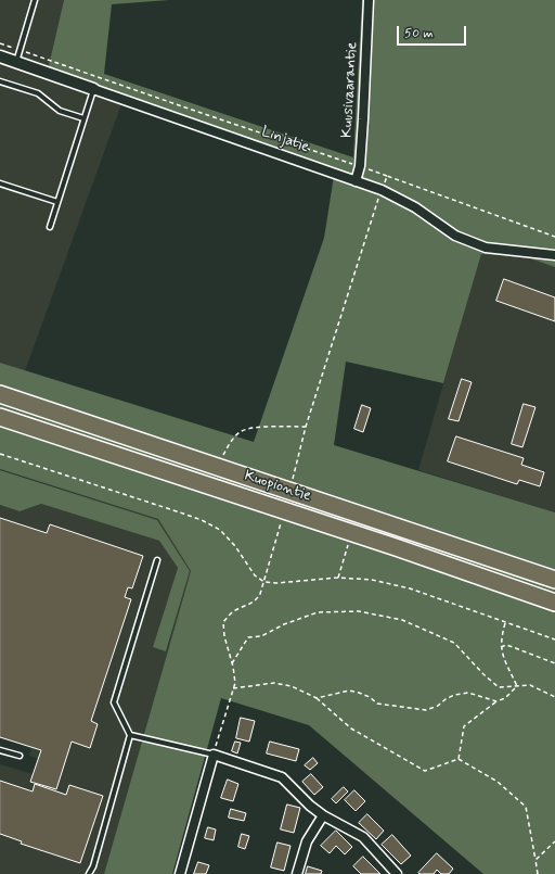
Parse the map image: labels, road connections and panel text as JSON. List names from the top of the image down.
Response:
{
  "streets": {
    "highway": ["Kuopiontie"],
    "street": ["Kuusivaarantie", "Linjatie"]
  },
  "crossings": [
    ["Kuusivaarantie", "Linjatie"]
  ],
  "scale_bar": "50 m"
}
